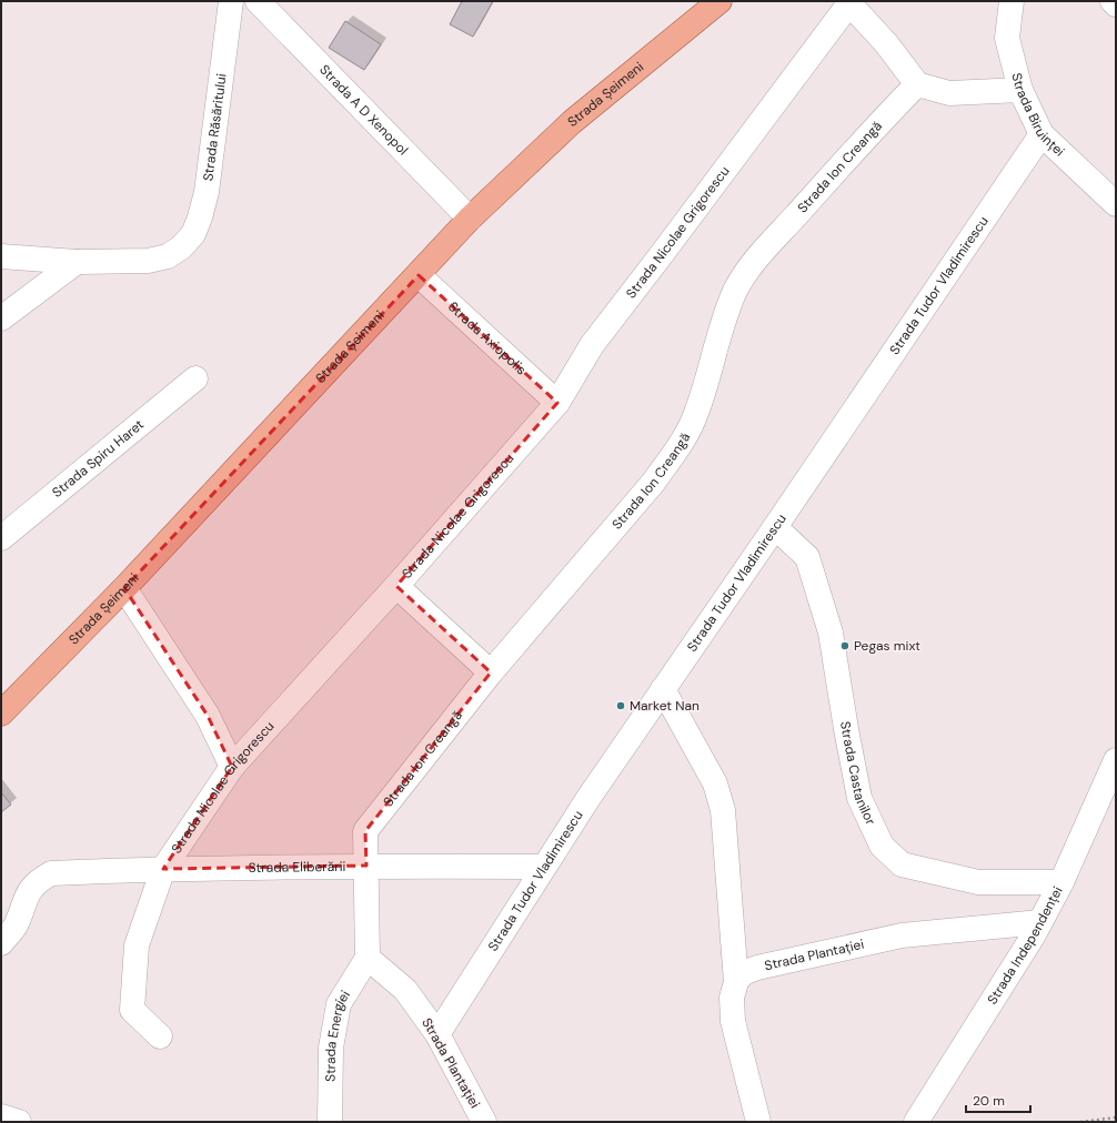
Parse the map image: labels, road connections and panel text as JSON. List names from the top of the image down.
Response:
{
  "streets": {
    "main road": ["Strada Șeimeni"],
    "street": [
      "Strada A D Xenopol",
      "Strada Biruinței",
      "Strada Răsăritului",
      "Strada Ion Creangă",
      "Strada Nicolae Grigorescu",
      "Strada Tudor Vladimirescu",
      "Strada Axiopolis",
      "Strada Spiru Haret",
      "Strada Castanilor",
      "Strada Eliberării",
      "Strada Independenței",
      "Strada Plantației",
      "Strada Energiei"
    ]
  },
  "crossings": [
    ["Strada Șeimeni", "Strada A D Xenopol"],
    ["Strada Șeimeni", "Strada Axiopolis"],
    ["Strada Biruinței", "Strada Tudor Vladimirescu"],
    ["Strada Ion Creangă", "Strada Eliberării"],
    ["Strada Nicolae Grigorescu", "Strada Axiopolis"],
    ["Strada Nicolae Grigorescu", "Strada Eliberării"],
    ["Strada Tudor Vladimirescu", "Strada Castanilor"],
    ["Strada Tudor Vladimirescu", "Strada Eliberării"],
    ["Strada Tudor Vladimirescu", "Strada Plantației"],
    ["Strada Castanilor", "Strada Independenței"],
    ["Strada Independenței", "Strada Plantației"],
    ["Strada Plantației", "Strada Energiei"]
  ],
  "places": ["Pegas mixt", "Market Nan"],
  "scale_bar": "20 m"
}
